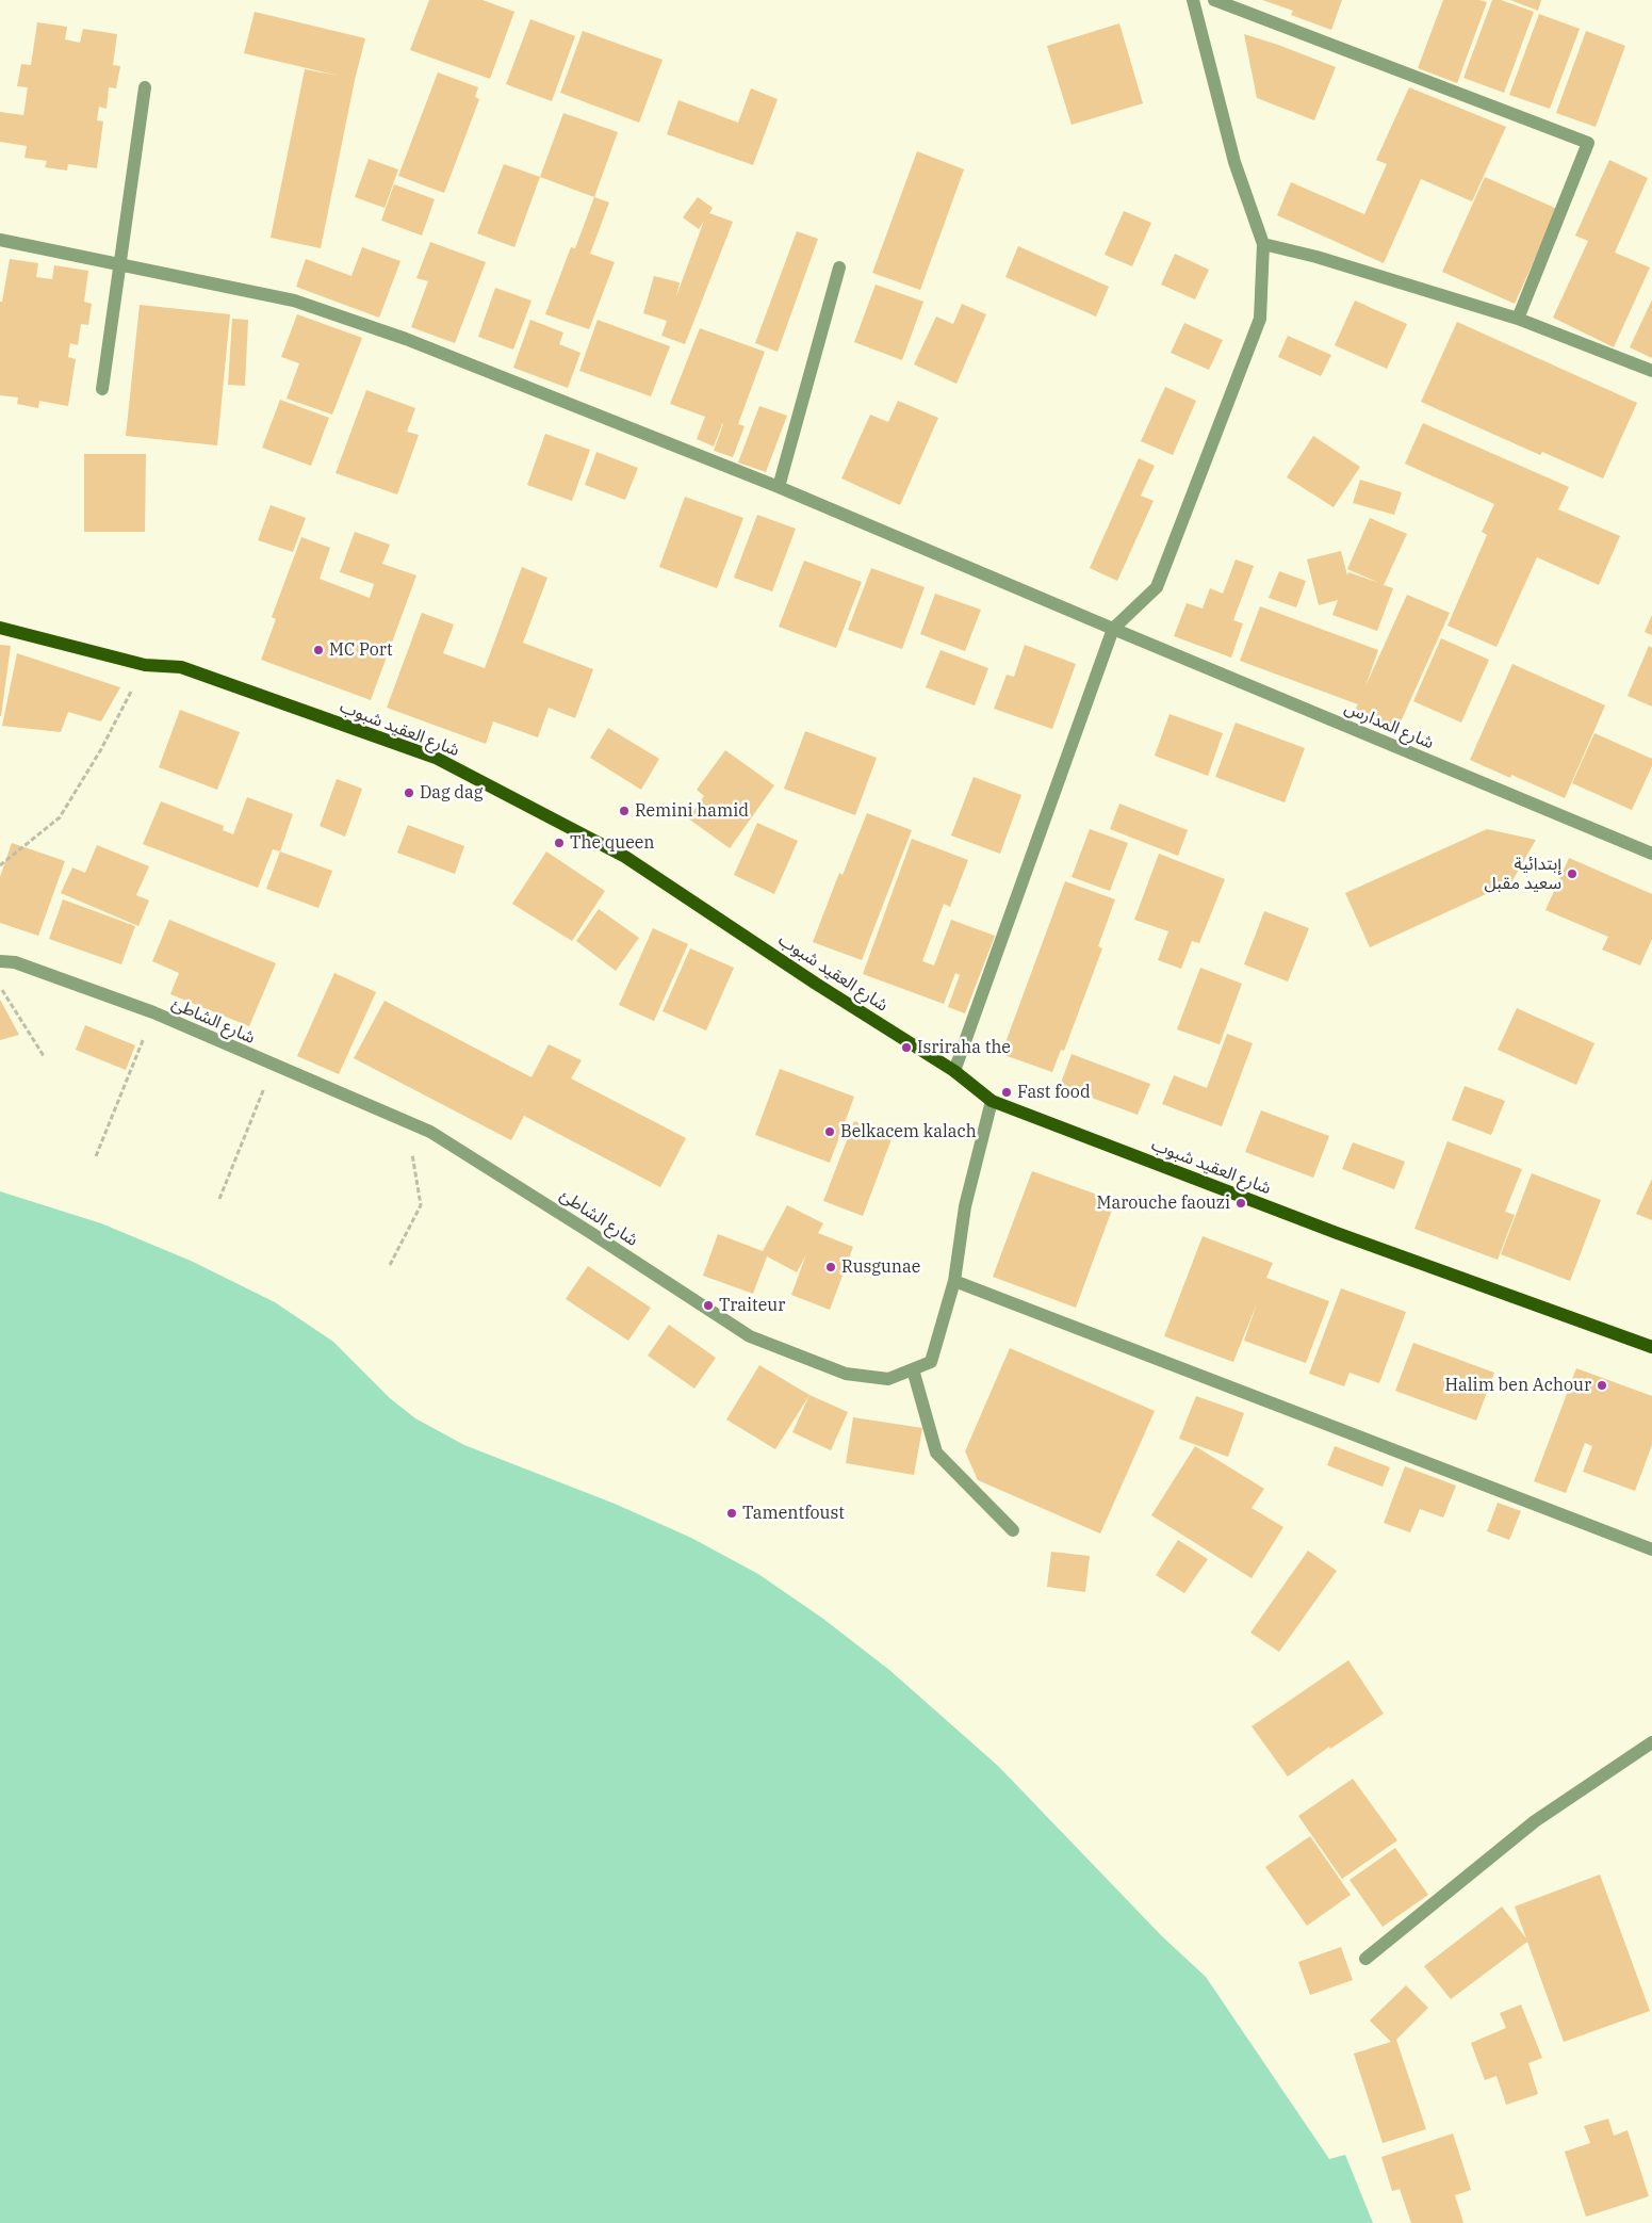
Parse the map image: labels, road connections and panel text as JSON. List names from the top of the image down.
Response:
{
  "streets": {
    "main road": ["شارع العقيد شبوب"],
    "street": ["شارع المدارس", "شارع الشاطئ"]
  },
  "crossings": [
    ["شارع العقيد شبوب", "شارع الشاطئ"]
  ],
  "places": [
    "MC Port",
    "Dag dag",
    "Remini hamid",
    "The queen",
    "إبتدائية سعيد مقبل",
    "Isriraha the",
    "Fast food",
    "Belkacem kalach",
    "Marouche faouzi",
    "Rusgunae",
    "Traiteur",
    "Halim ben Achour",
    "Tamentfoust"
  ]
}
